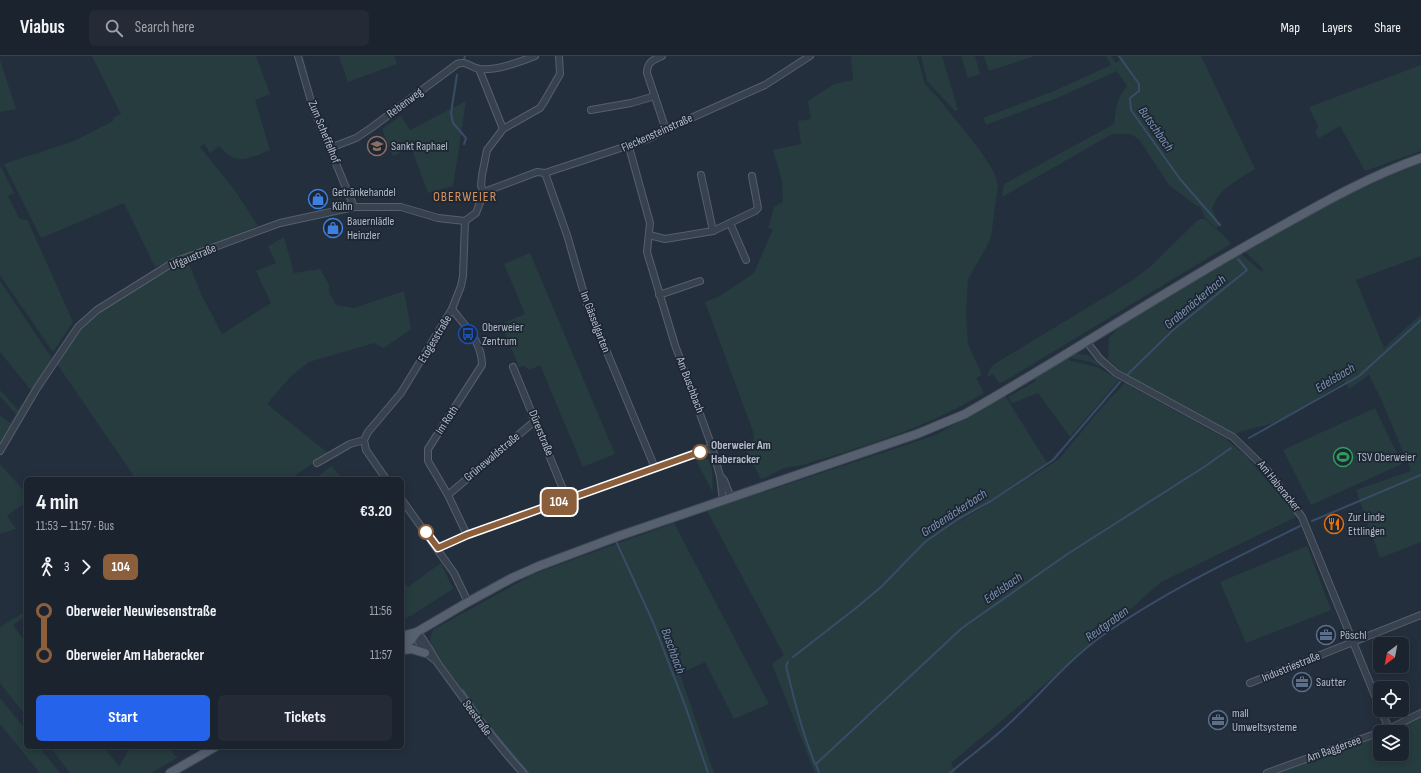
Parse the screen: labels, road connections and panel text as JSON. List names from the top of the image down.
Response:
{
  "streets": {
    "street": [
      "Rebenweg",
      "Zum Scheffelhof",
      "Fleckensteinstraße",
      "Ufgaustraße",
      "Im Gässelgarten",
      "Etogesstraße",
      "Am Buschbach",
      "Im Roth",
      "Dürerstraße",
      "Grünewaldstraße",
      "Am Haberacker",
      "Industriestraße",
      "Seestraße",
      "Am Baggersee"
    ]
  },
  "crossings": [
    ["Rebenweg", "Zum Scheffelhof"],
    ["Zum Scheffelhof", "Ufgaustraße"],
    ["Fleckensteinstraße", "Im Gässelgarten"],
    ["Fleckensteinstraße", "Am Buschbach"],
    ["Ufgaustraße", "Etogesstraße"],
    ["Etogesstraße", "Im Roth"],
    ["Im Roth", "Grünewaldstraße"],
    ["Dürerstraße", "Grünewaldstraße"],
    ["Am Haberacker", "Industriestraße"]
  ],
  "districts": ["OBERWEIER"],
  "water": [
    "Butschbach",
    "Grabenäckerbach",
    "Edelsbach",
    "Reutgraben",
    "Buschbach"
  ],
  "places": {
    "school or university": ["Sankt Raphael"],
    "shop": ["Getränkehandel Kühn", "Bauernlädle Heinzler"],
    "bus stop": ["Oberweier Zentrum"],
    "other": ["Oberweier Am Haberacker"],
    "sports": ["TSV Oberweier"],
    "restaurant": ["Zur Linde Ettlingen"],
    "office": ["Pöschl", "Sautter", "mall Umweltsysteme"]
  },
  "lines": ["bus line 104"],
  "north": "bottom left",
  "page": {
    "header": "Viabus",
    "search": "Search here",
    "nav": ["Map", "Layers", "Share"],
    "on_map": "104",
    "heading": ["4 min", "11:53 – 11:57 · Bus", "€3.20"],
    "legs": ["3", "104"],
    "list": [
      {
        "name": "Oberweier Neuwiesenstraße",
        "value": "11:56"
      },
      {
        "name": "Oberweier Am Haberacker",
        "value": "11:57"
      }
    ],
    "buttons": ["Start", "Tickets"]
  }
}
